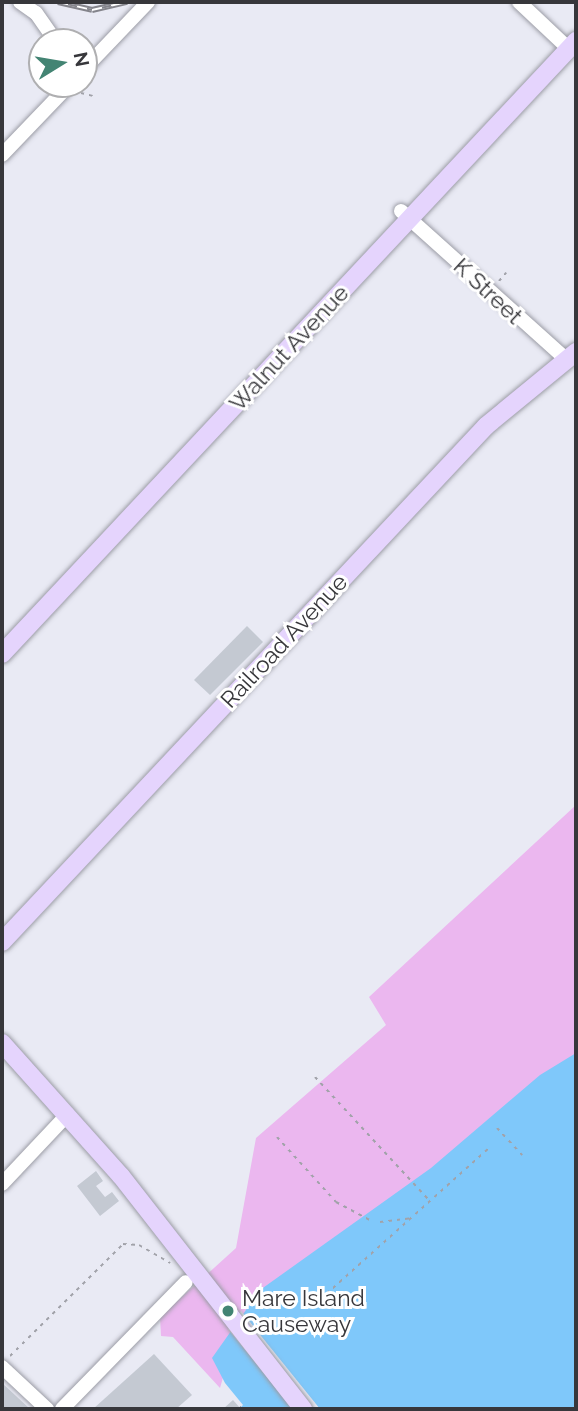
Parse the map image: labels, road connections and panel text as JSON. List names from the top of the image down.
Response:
{
  "streets": {
    "main road": ["Walnut Avenue", "Railroad Avenue"],
    "street": ["K Street"]
  },
  "crossings": [
    ["K Street", "Walnut Avenue"],
    ["K Street", "Railroad Avenue"]
  ],
  "places": ["Mare Island Causeway"],
  "north": "right"
}
